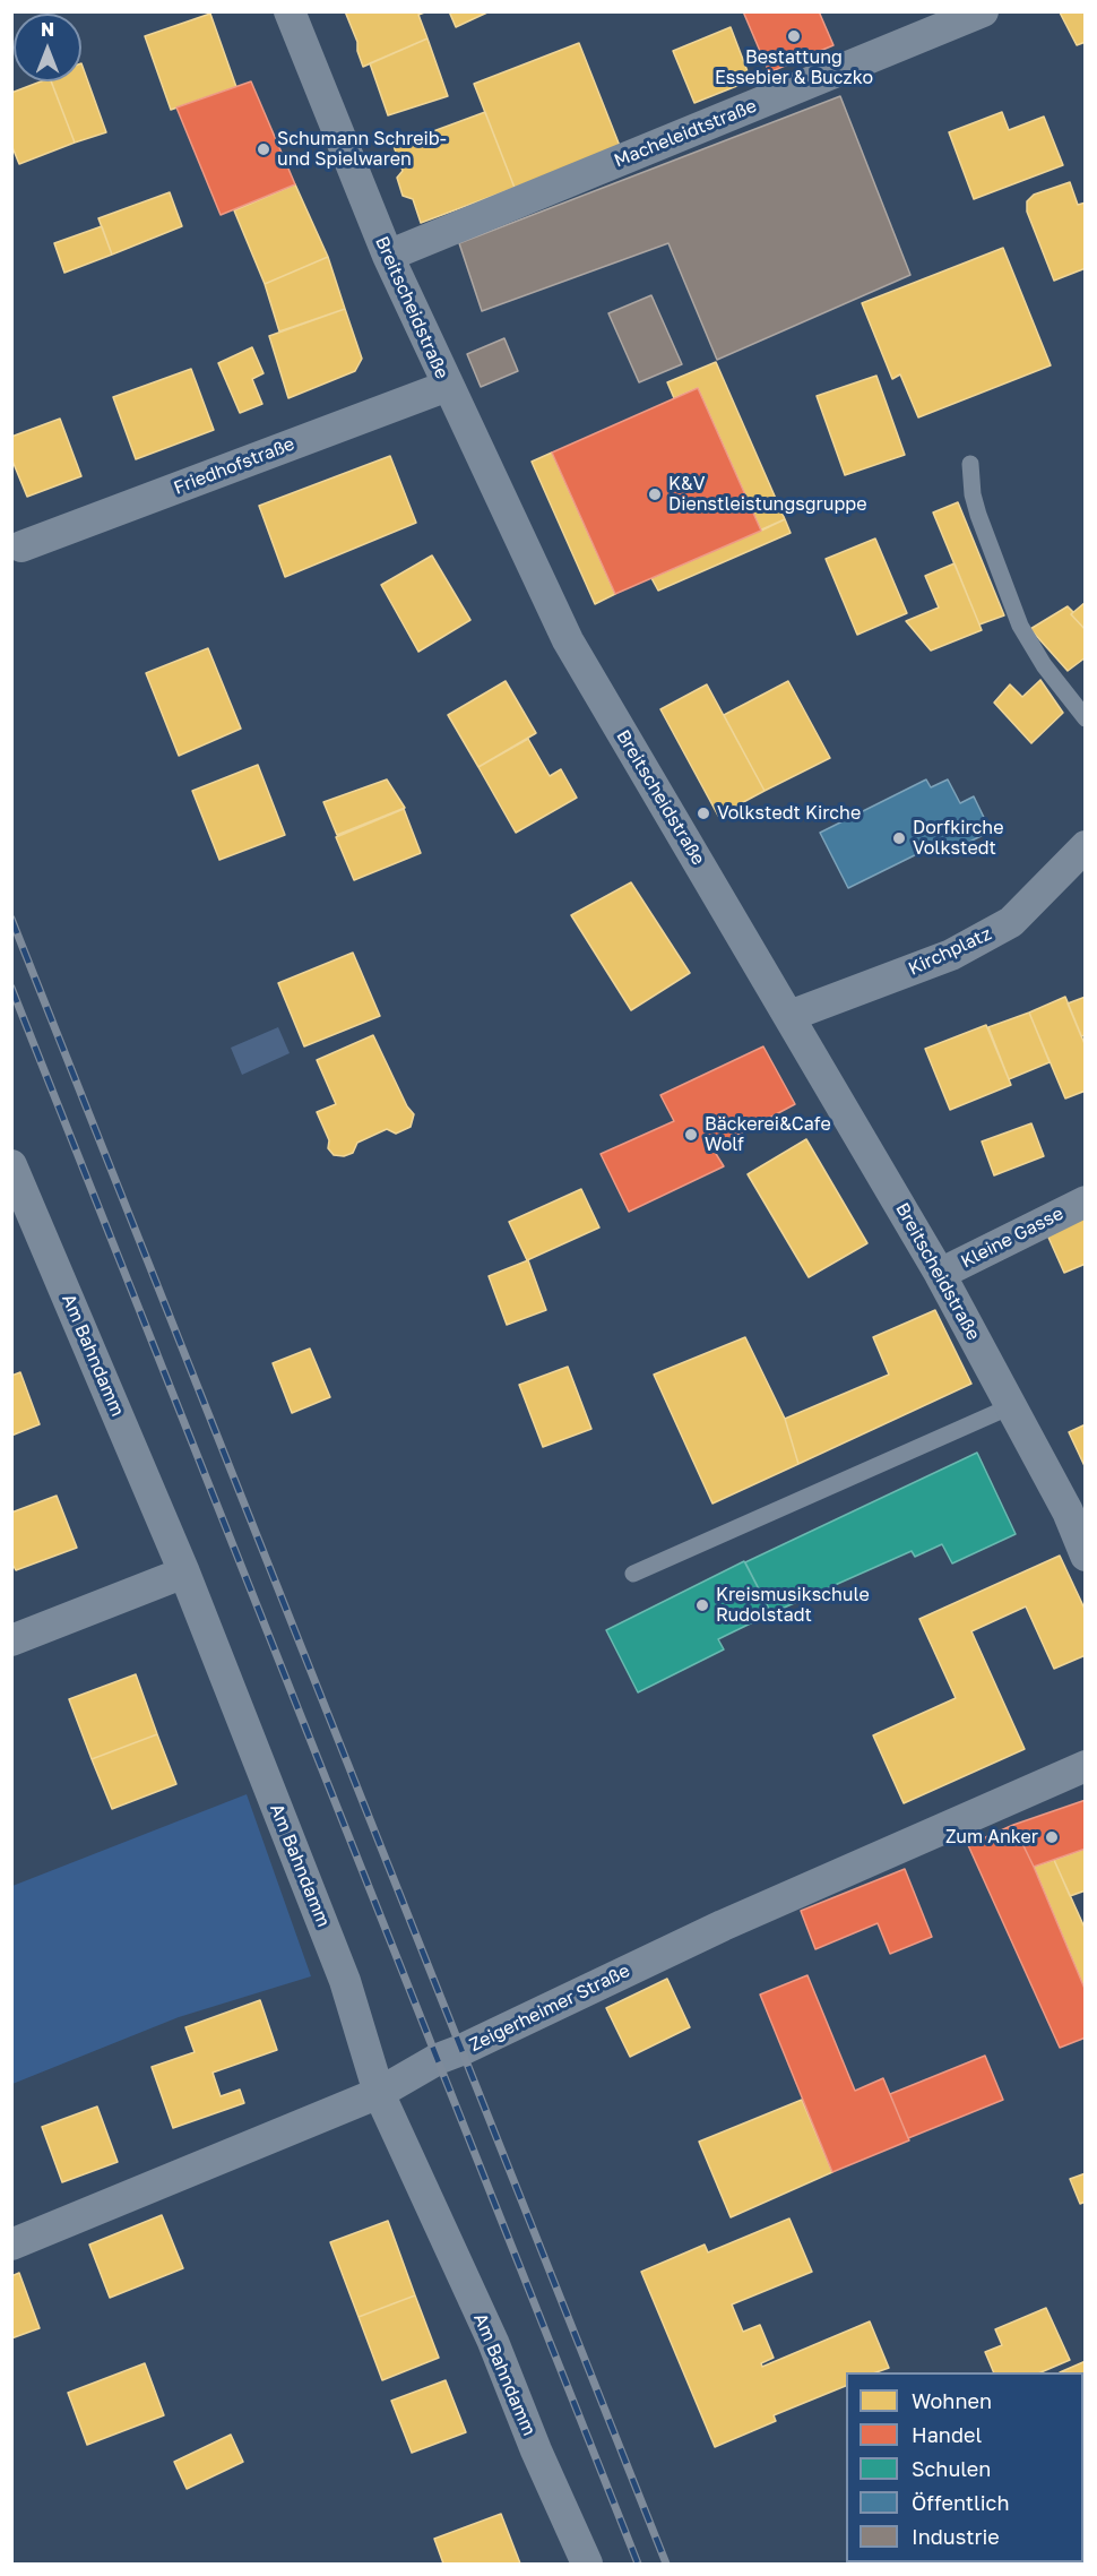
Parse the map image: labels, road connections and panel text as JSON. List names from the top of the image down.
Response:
{
  "streets": {
    "street": [
      "Macheleidtstraße",
      "Breitscheidstraße",
      "Friedhofstraße",
      "Kirchplatz",
      "Kleine Gasse",
      "Am Bahndamm",
      "Zeigerheimer Straße"
    ]
  },
  "crossings": [
    ["Macheleidtstraße", "Breitscheidstraße"],
    ["Breitscheidstraße", "Friedhofstraße"],
    ["Breitscheidstraße", "Kirchplatz"],
    ["Breitscheidstraße", "Kleine Gasse"],
    ["Am Bahndamm", "Zeigerheimer Straße"]
  ],
  "places": [
    "Bestattung Essebier & Buczko",
    "Schumann Schreib- und Spielwaren",
    "K&V Dienstleistungsgruppe",
    "Volkstedt Kirche",
    "Dorfkirche Volkstedt",
    "Bäckerei&Cafe Wolf",
    "Kreismusikschule Rudolstadt",
    "Zum Anker"
  ],
  "legend": [
    "Wohnen",
    "Handel",
    "Schulen",
    "Öffentlich",
    "Industrie"
  ],
  "north": "top"
}
